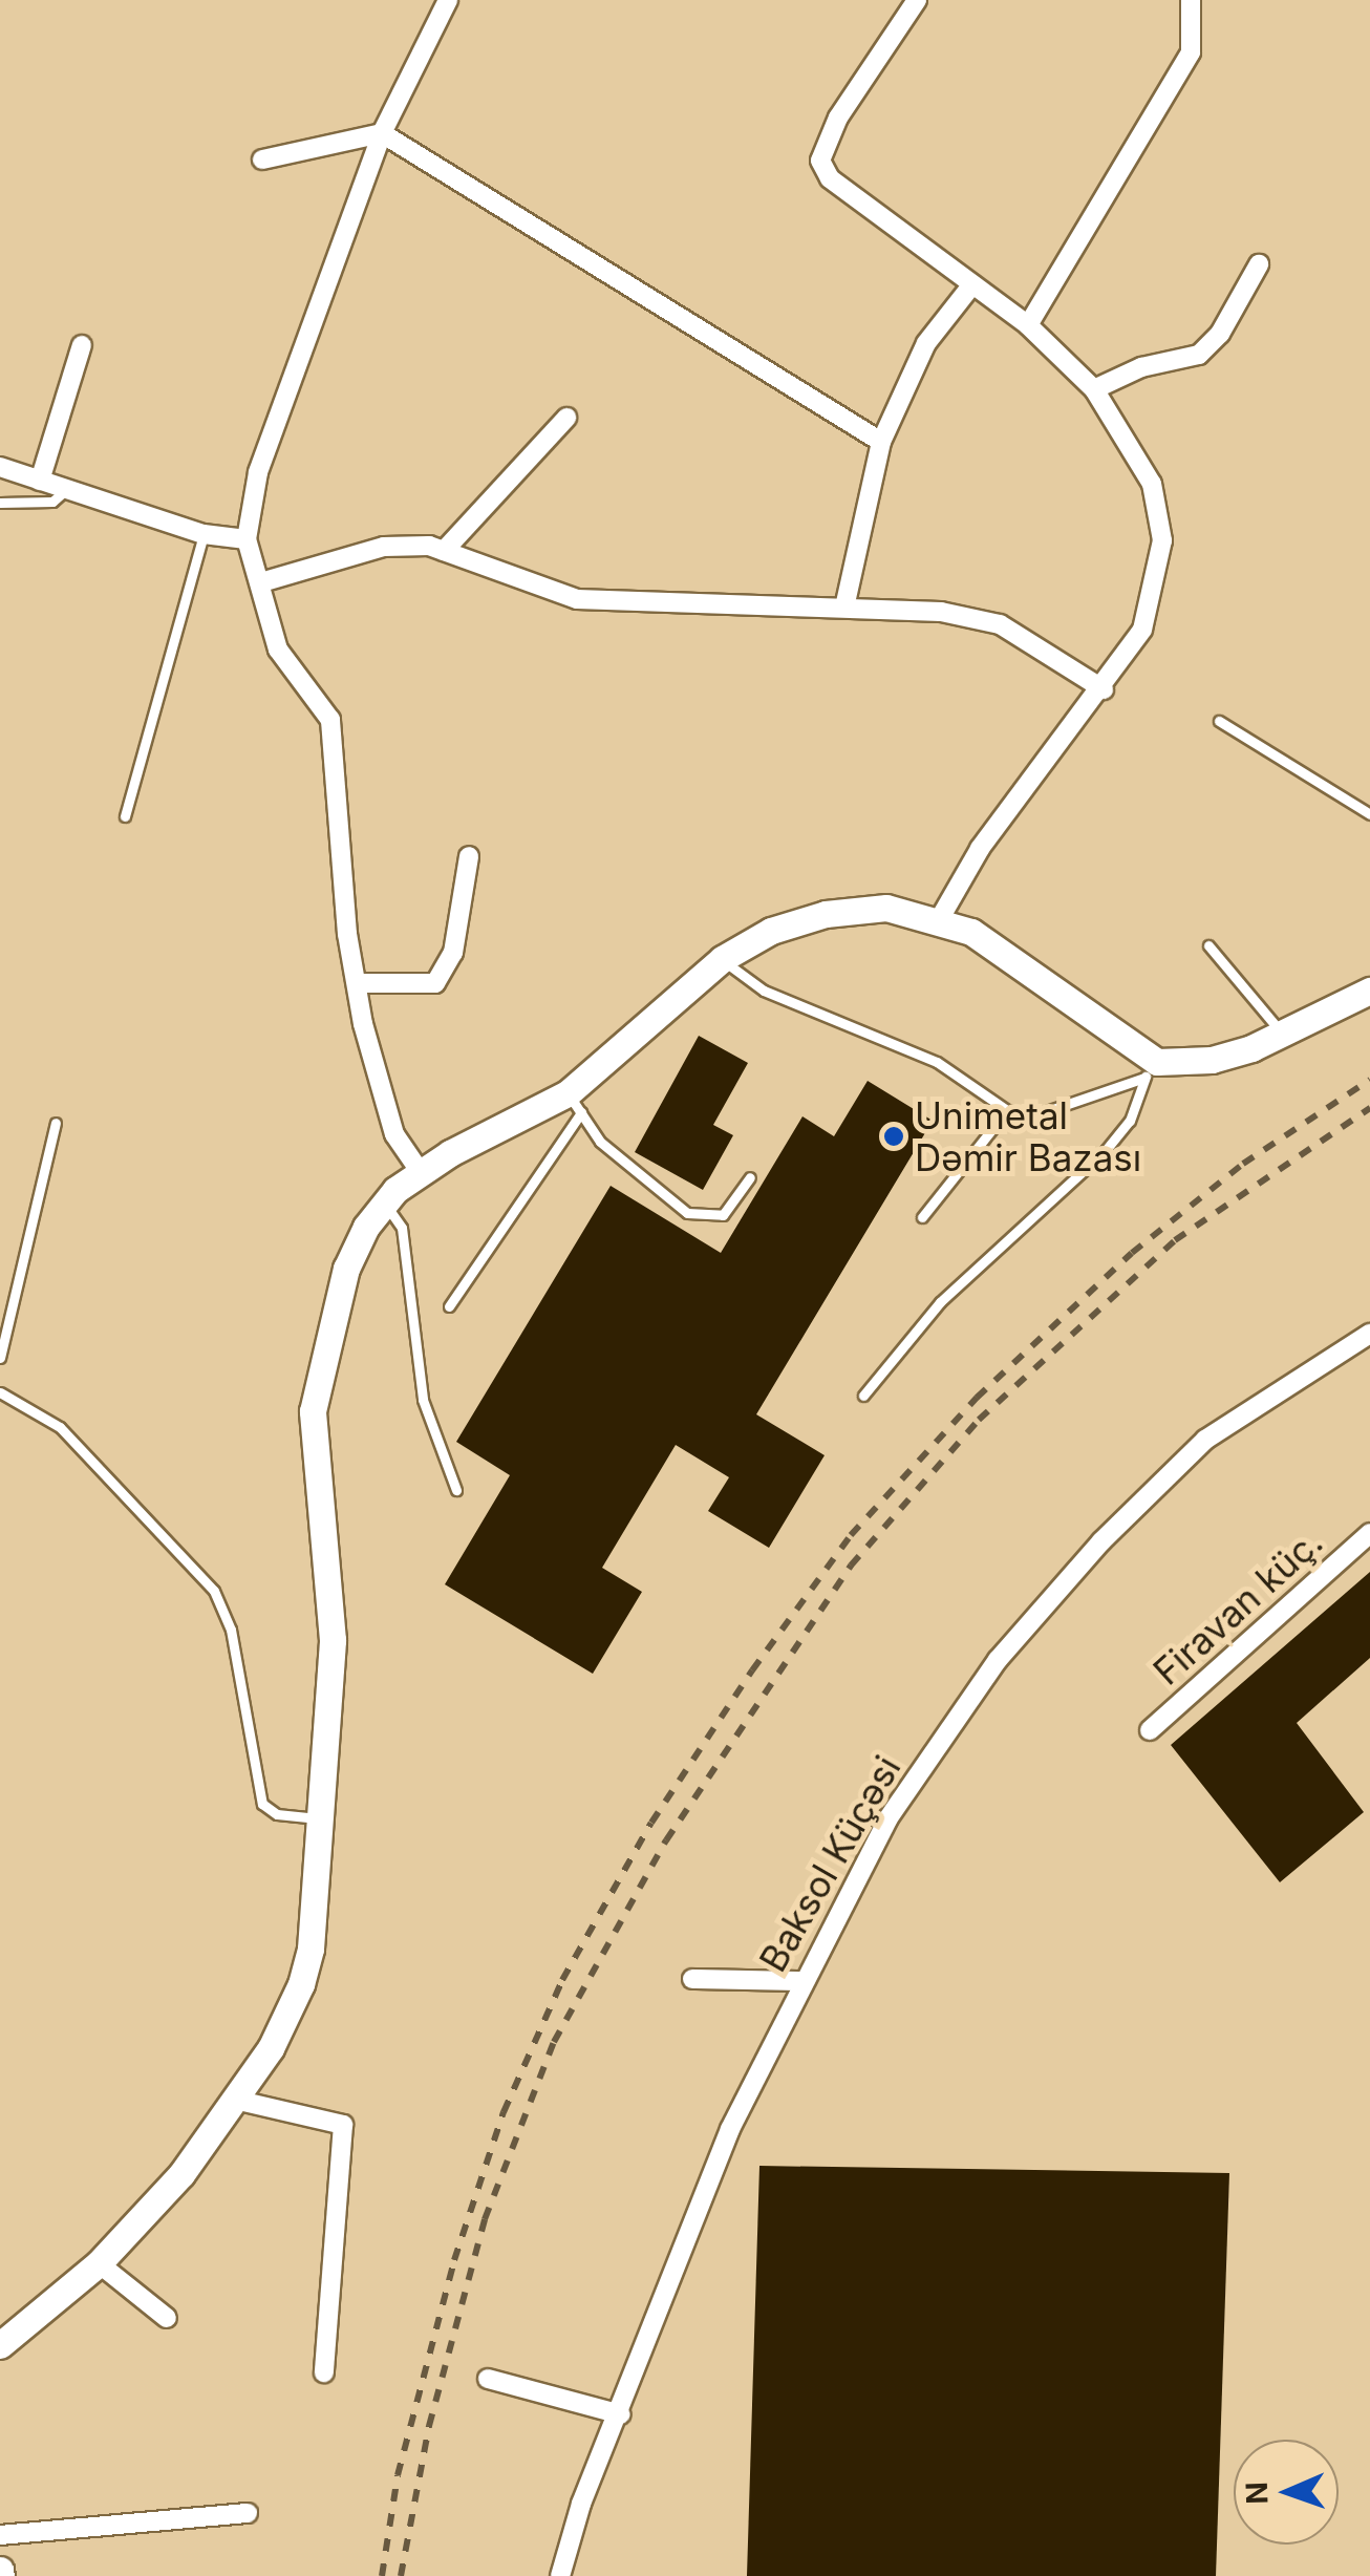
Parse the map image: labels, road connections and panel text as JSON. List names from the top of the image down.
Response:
{
  "streets": {
    "street": ["Firavan küç.", "Baksol Küçəsi"]
  },
  "places": ["Unimetal Dəmir Bazası"],
  "north": "left"
}
